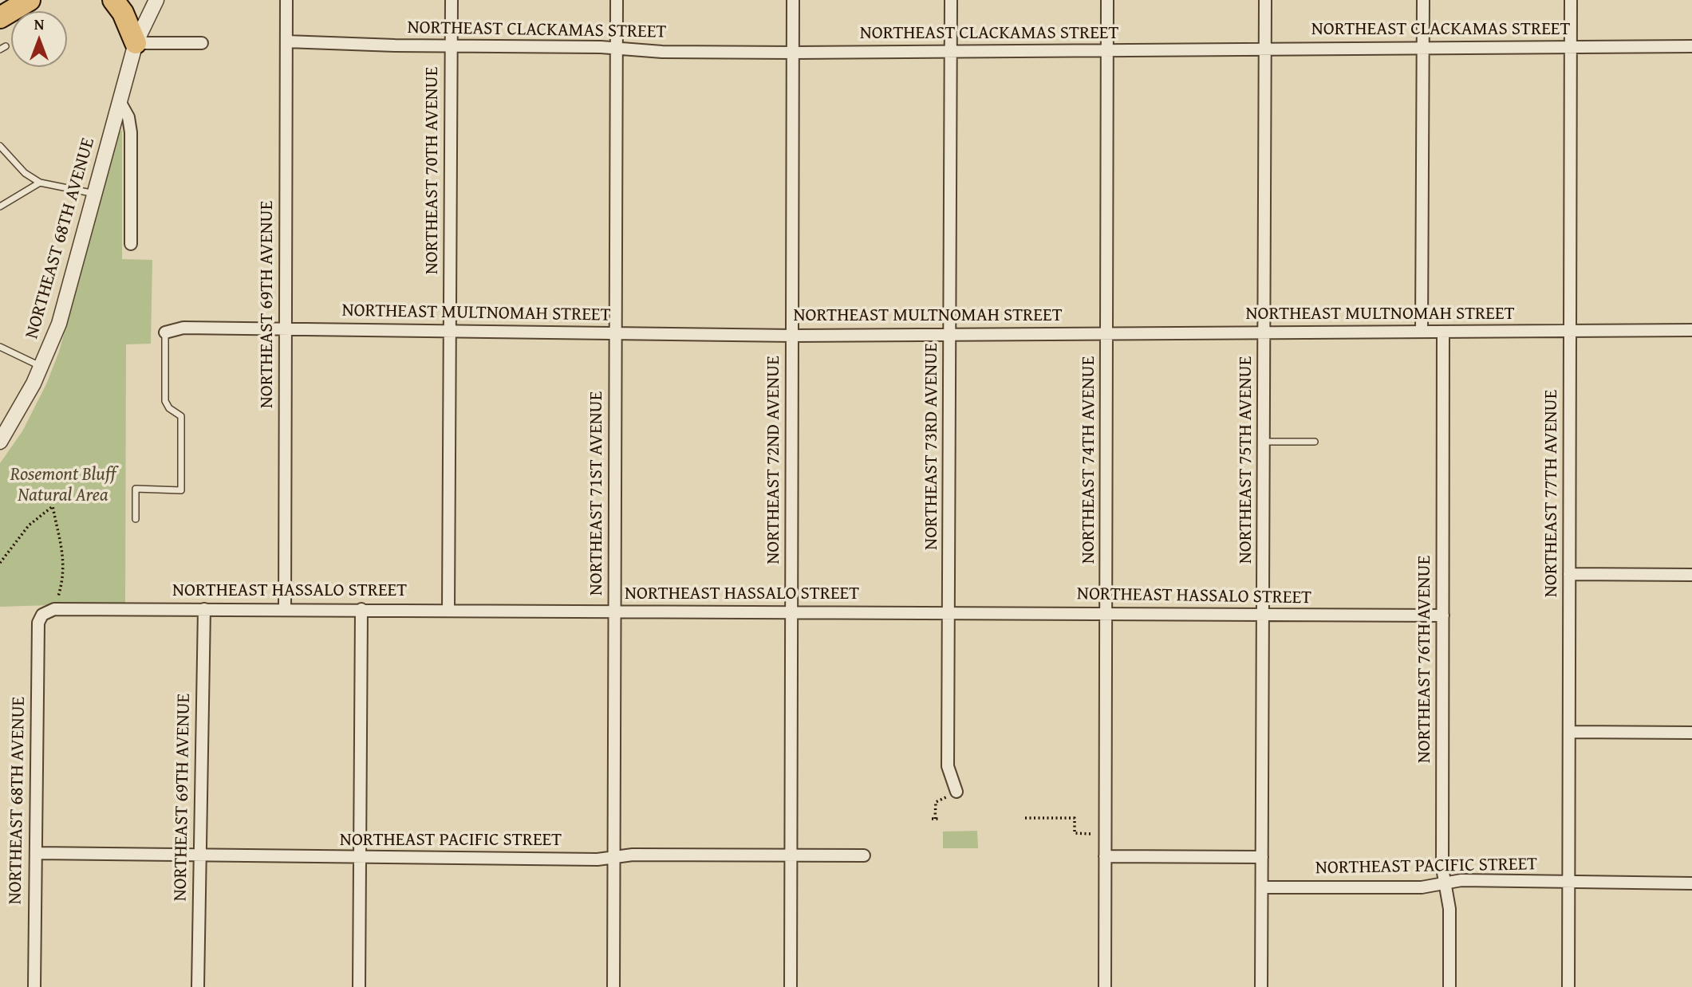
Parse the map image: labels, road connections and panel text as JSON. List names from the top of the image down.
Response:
{
  "streets": {
    "street": [
      "NORTHEAST CLACKAMAS STREET",
      "NORTHEAST 70TH AVENUE",
      "NORTHEAST 68TH AVENUE",
      "NORTHEAST 69TH AVENUE",
      "NORTHEAST MULTNOMAH STREET",
      "NORTHEAST 73RD AVENUE",
      "NORTHEAST 72ND AVENUE",
      "NORTHEAST 74TH AVENUE",
      "NORTHEAST 75TH AVENUE",
      "NORTHEAST 71ST AVENUE",
      "NORTHEAST 77TH AVENUE",
      "NORTHEAST HASSALO STREET",
      "NORTHEAST 76TH AVENUE",
      "NORTHEAST PACIFIC STREET"
    ]
  },
  "crossings": [
    ["NORTHEAST CLACKAMAS STREET", "NORTHEAST 70TH AVENUE"],
    ["NORTHEAST CLACKAMAS STREET", "NORTHEAST 69TH AVENUE"],
    ["NORTHEAST CLACKAMAS STREET", "NORTHEAST 73RD AVENUE"],
    ["NORTHEAST CLACKAMAS STREET", "NORTHEAST 72ND AVENUE"],
    ["NORTHEAST CLACKAMAS STREET", "NORTHEAST 74TH AVENUE"],
    ["NORTHEAST CLACKAMAS STREET", "NORTHEAST 75TH AVENUE"],
    ["NORTHEAST CLACKAMAS STREET", "NORTHEAST 71ST AVENUE"],
    ["NORTHEAST CLACKAMAS STREET", "NORTHEAST 77TH AVENUE"],
    ["NORTHEAST 70TH AVENUE", "NORTHEAST MULTNOMAH STREET"],
    ["NORTHEAST 70TH AVENUE", "NORTHEAST HASSALO STREET"],
    ["NORTHEAST 68TH AVENUE", "NORTHEAST HASSALO STREET"],
    ["NORTHEAST 68TH AVENUE", "NORTHEAST PACIFIC STREET"],
    ["NORTHEAST 69TH AVENUE", "NORTHEAST MULTNOMAH STREET"],
    ["NORTHEAST 69TH AVENUE", "NORTHEAST HASSALO STREET"],
    ["NORTHEAST 69TH AVENUE", "NORTHEAST PACIFIC STREET"],
    ["NORTHEAST MULTNOMAH STREET", "NORTHEAST 73RD AVENUE"],
    ["NORTHEAST MULTNOMAH STREET", "NORTHEAST 72ND AVENUE"],
    ["NORTHEAST MULTNOMAH STREET", "NORTHEAST 74TH AVENUE"],
    ["NORTHEAST MULTNOMAH STREET", "NORTHEAST 75TH AVENUE"],
    ["NORTHEAST MULTNOMAH STREET", "NORTHEAST 71ST AVENUE"],
    ["NORTHEAST MULTNOMAH STREET", "NORTHEAST 77TH AVENUE"],
    ["NORTHEAST MULTNOMAH STREET", "NORTHEAST 76TH AVENUE"],
    ["NORTHEAST 73RD AVENUE", "NORTHEAST HASSALO STREET"],
    ["NORTHEAST 72ND AVENUE", "NORTHEAST HASSALO STREET"],
    ["NORTHEAST 72ND AVENUE", "NORTHEAST PACIFIC STREET"],
    ["NORTHEAST 74TH AVENUE", "NORTHEAST HASSALO STREET"],
    ["NORTHEAST 75TH AVENUE", "NORTHEAST HASSALO STREET"],
    ["NORTHEAST 75TH AVENUE", "NORTHEAST PACIFIC STREET"],
    ["NORTHEAST 71ST AVENUE", "NORTHEAST HASSALO STREET"],
    ["NORTHEAST 71ST AVENUE", "NORTHEAST PACIFIC STREET"],
    ["NORTHEAST 77TH AVENUE", "NORTHEAST PACIFIC STREET"],
    ["NORTHEAST HASSALO STREET", "NORTHEAST 76TH AVENUE"],
    ["NORTHEAST 76TH AVENUE", "NORTHEAST PACIFIC STREET"]
  ],
  "parks": ["Rosemont Bluff Natural Area"],
  "north": "top"
}
